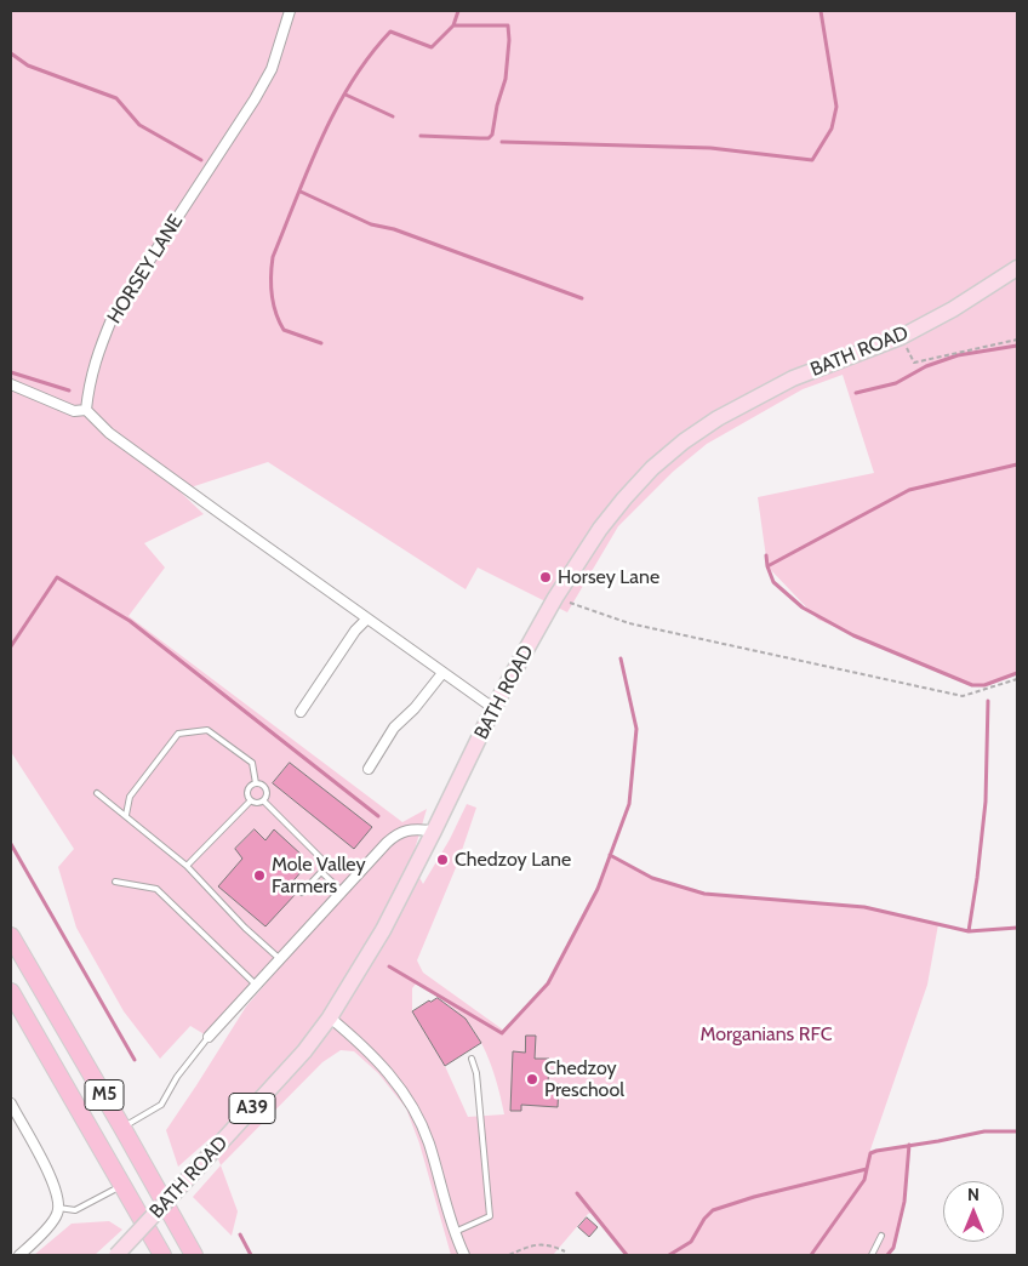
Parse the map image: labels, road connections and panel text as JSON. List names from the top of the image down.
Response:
{
  "streets": {
    "highway": ["M5"],
    "main road": ["BATH ROAD", "A39"],
    "street": ["HORSEY LANE"]
  },
  "parks": ["Morganians RFC"],
  "places": [
    "Horsey Lane",
    "Chedzoy Lane",
    "Mole Valley Farmers",
    "Chedzoy Preschool"
  ],
  "north": "top"
}
